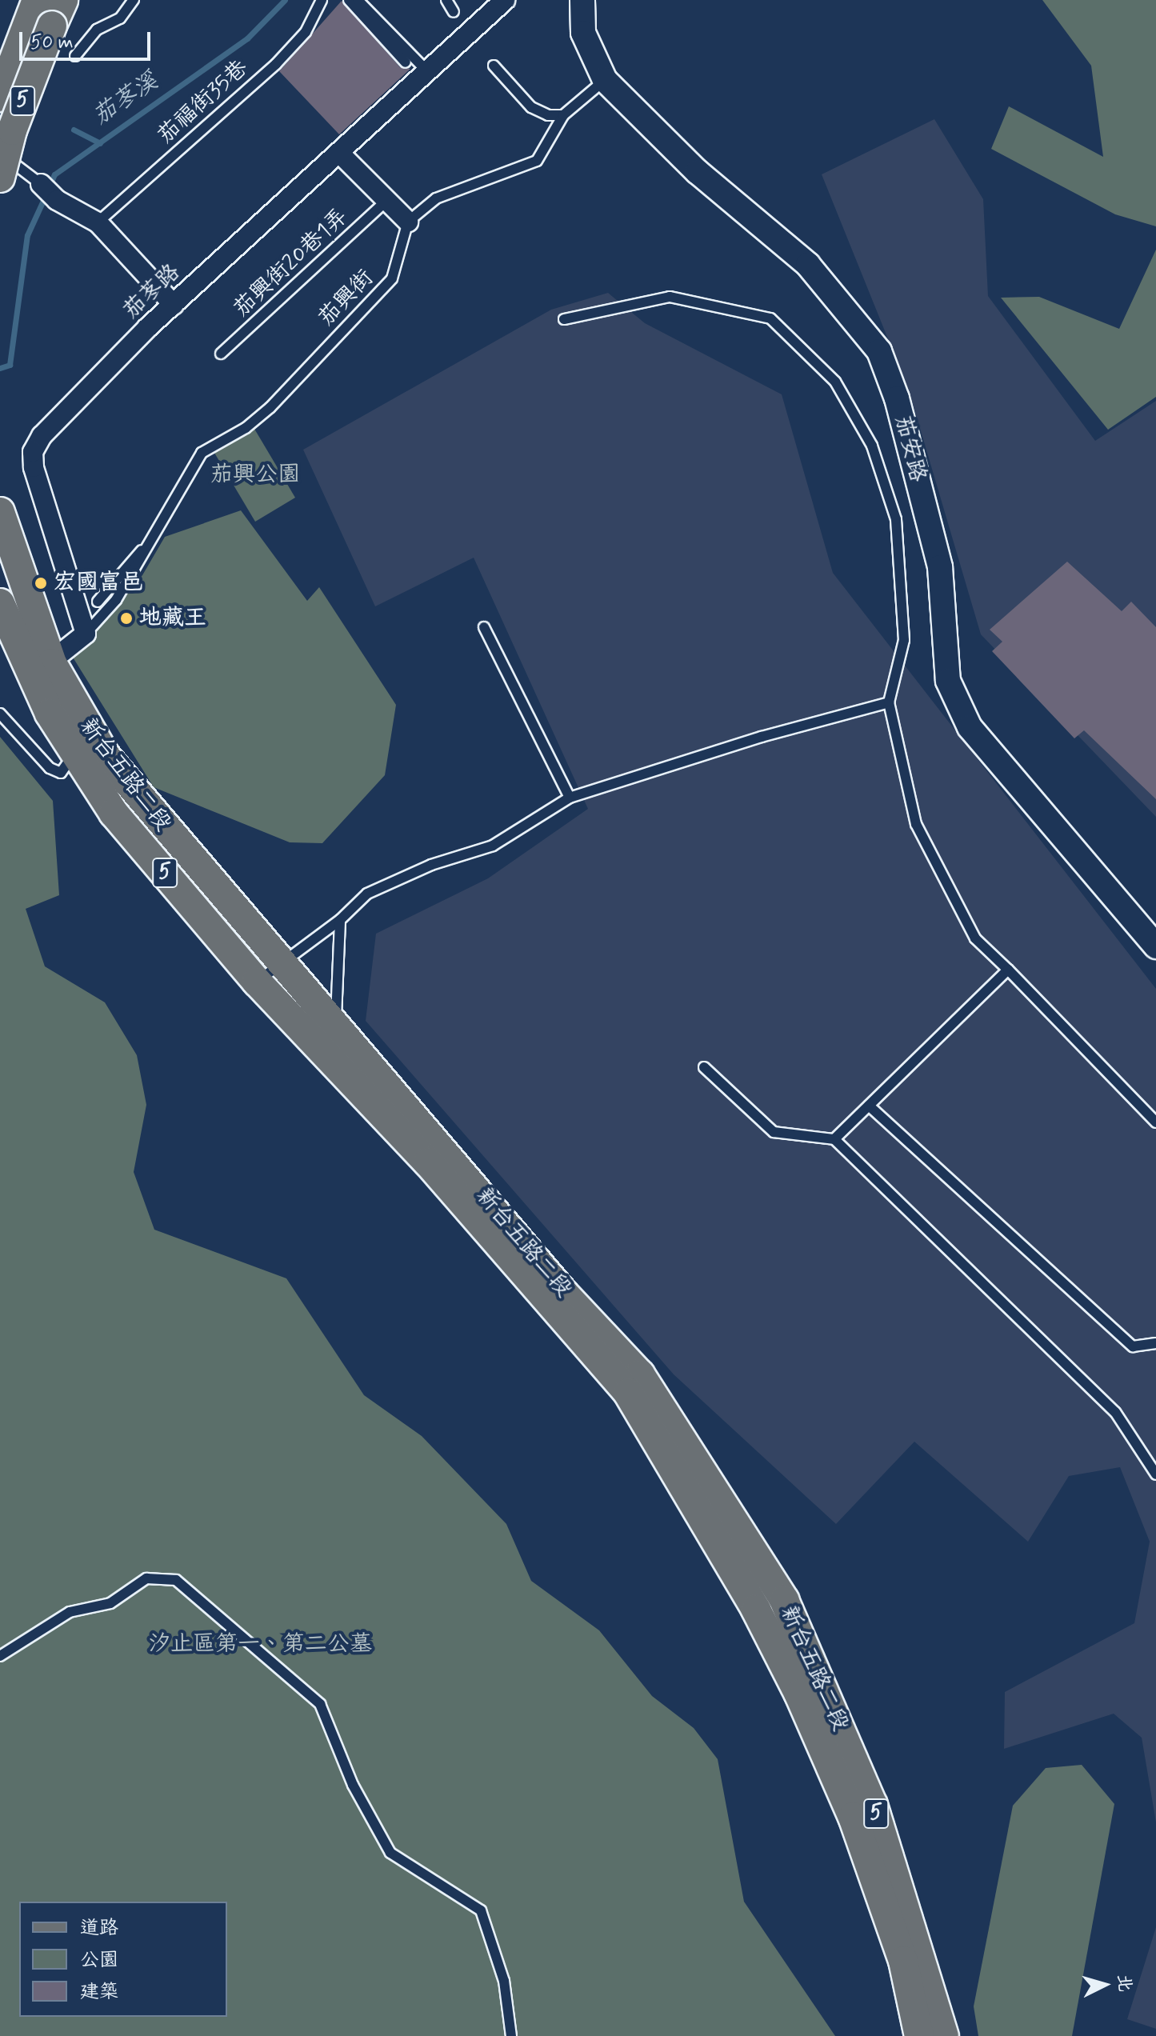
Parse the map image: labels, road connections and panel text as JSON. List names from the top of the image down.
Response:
{
  "streets": {
    "main road": ["5", "新台五路二段"],
    "street": ["茄苳路", "茄安路"],
    "lane": ["茄福街35巷", "茄興街20巷1弄", "茄興街"]
  },
  "crossings": [
    ["茄苳路", "茄興街"]
  ],
  "water": ["茄苳溪"],
  "parks": ["茄興公園", "汐止區第一、第二公墓"],
  "places": ["宏國富邑", "地藏王"],
  "legend": ["道路", "公園", "建築"],
  "scale_bar": "50 m",
  "north": "right"
}
